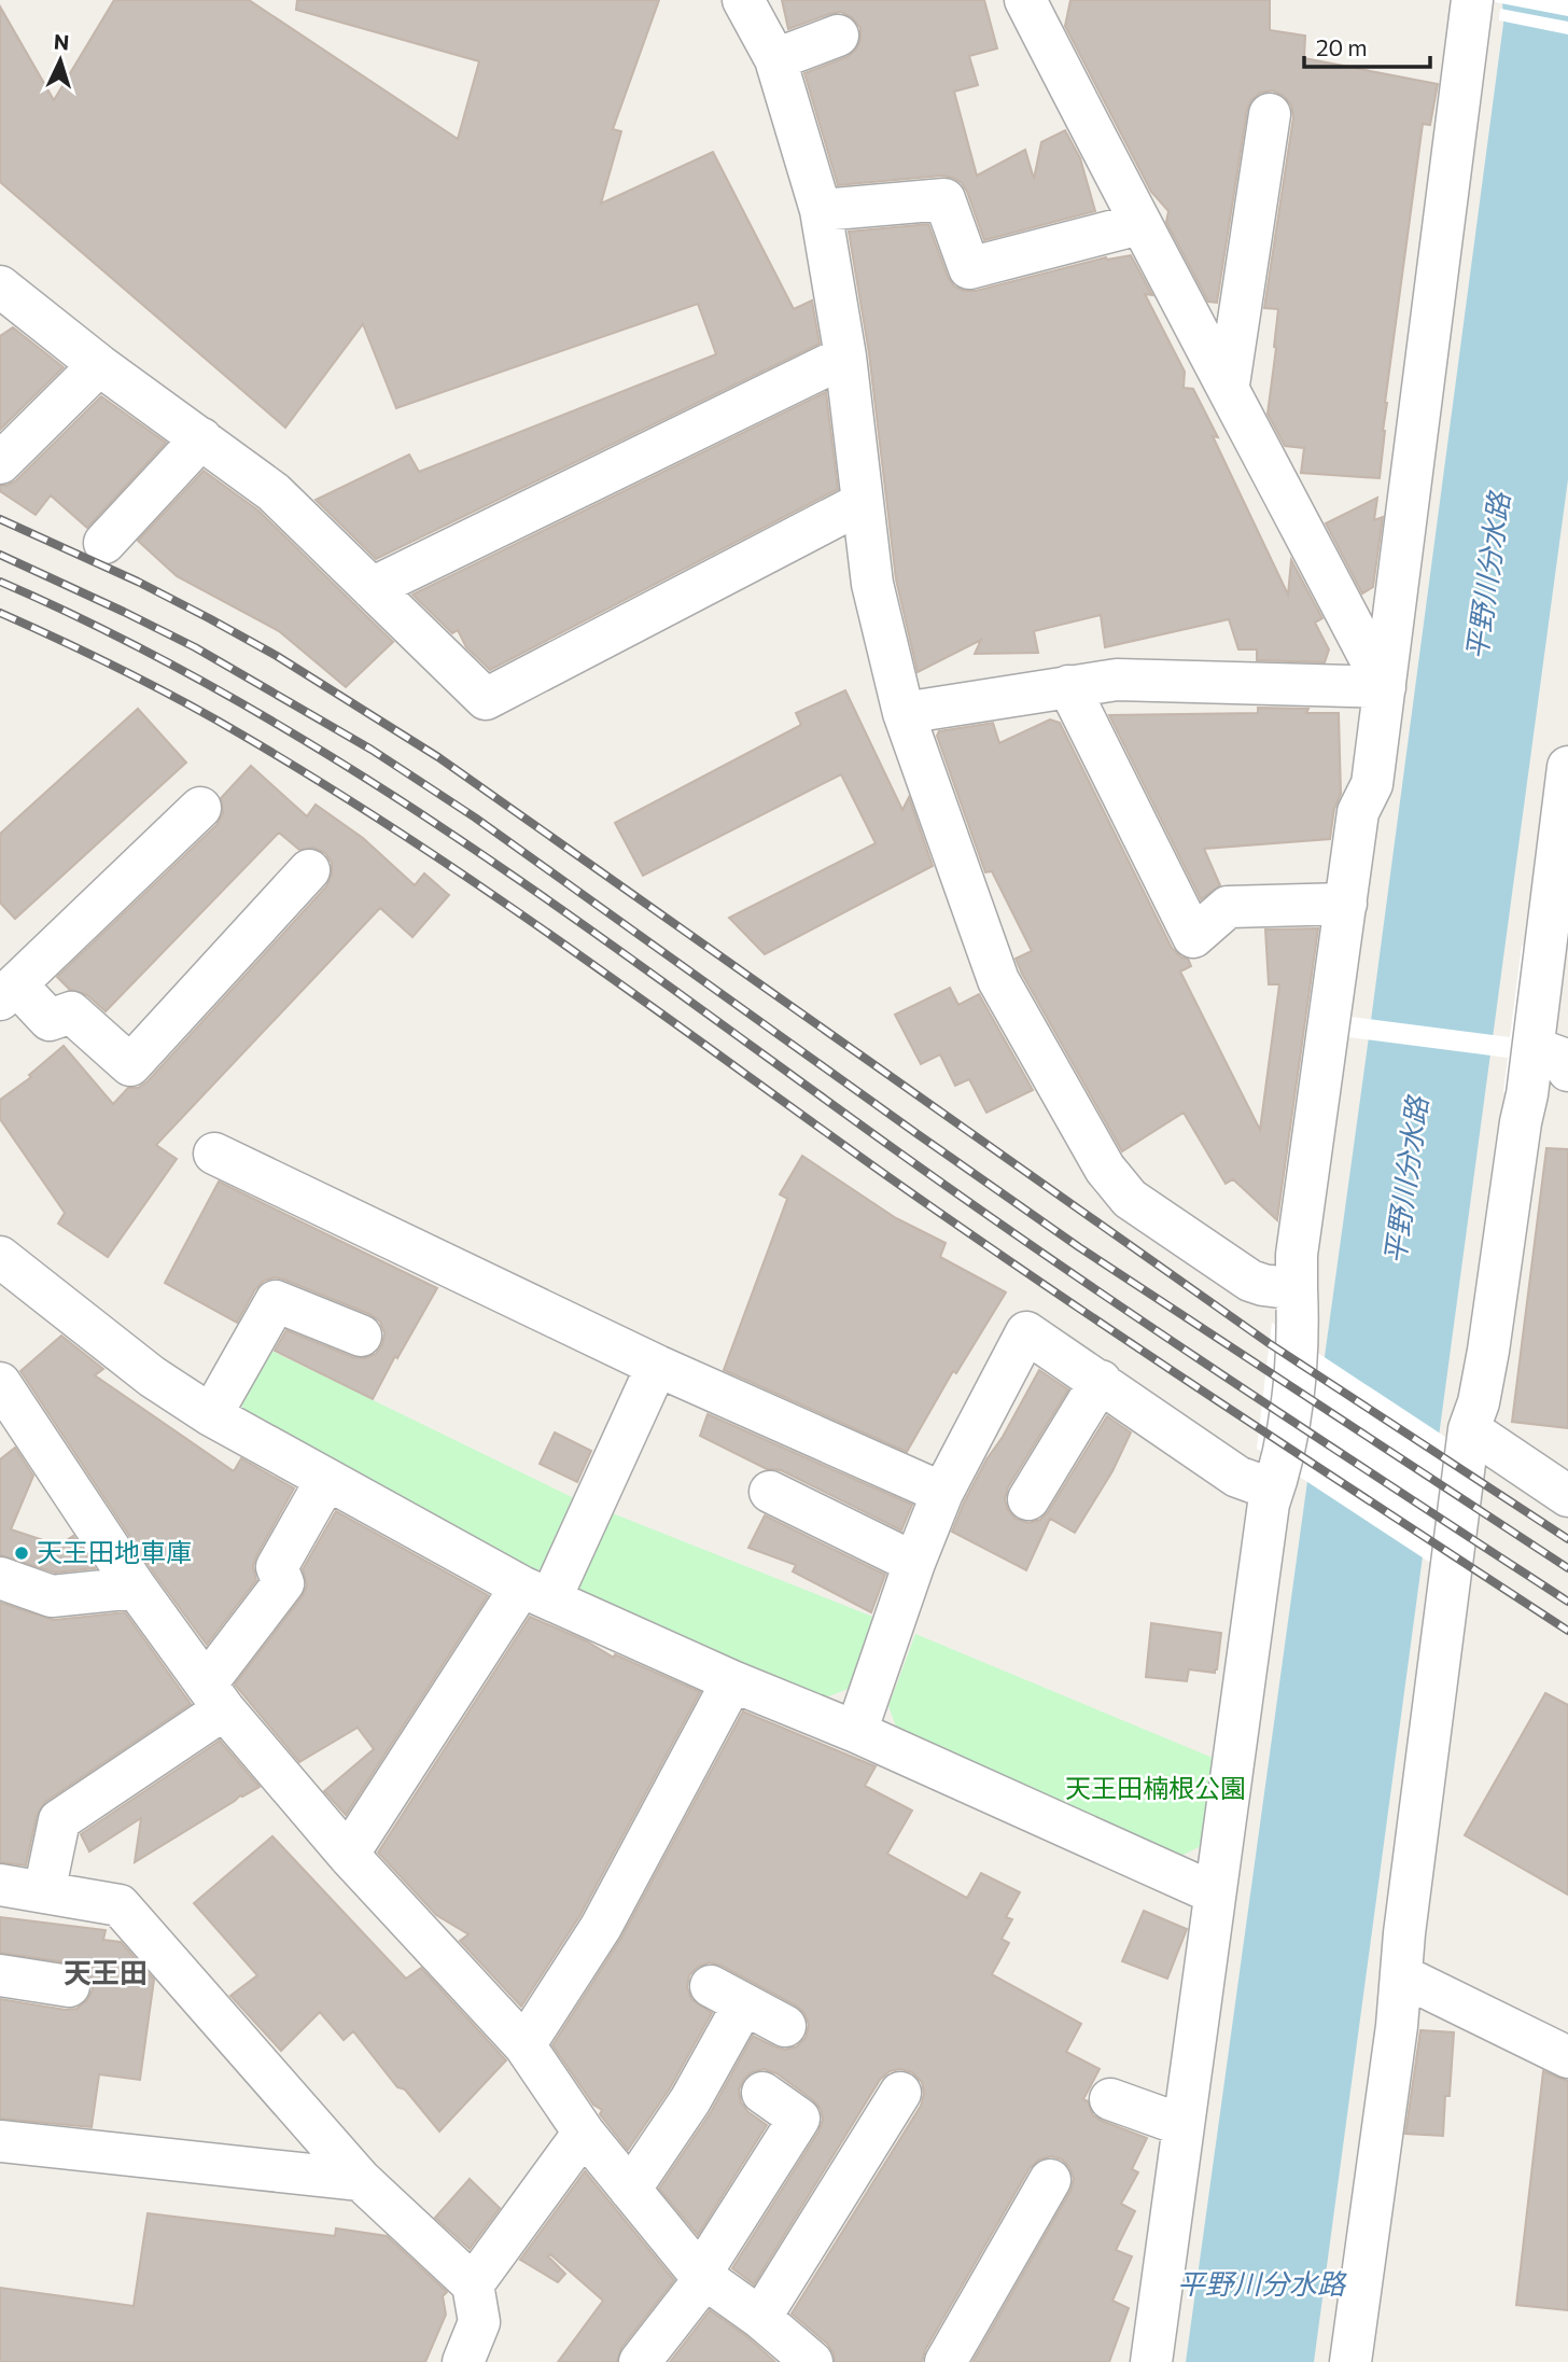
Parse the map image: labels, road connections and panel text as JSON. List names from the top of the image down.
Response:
{
  "districts": ["天王田"],
  "water": ["平野川分水路"],
  "parks": ["天王田楠根公園"],
  "places": ["天王田地車庫"],
  "scale_bar": "20 m",
  "north": "top"
}
